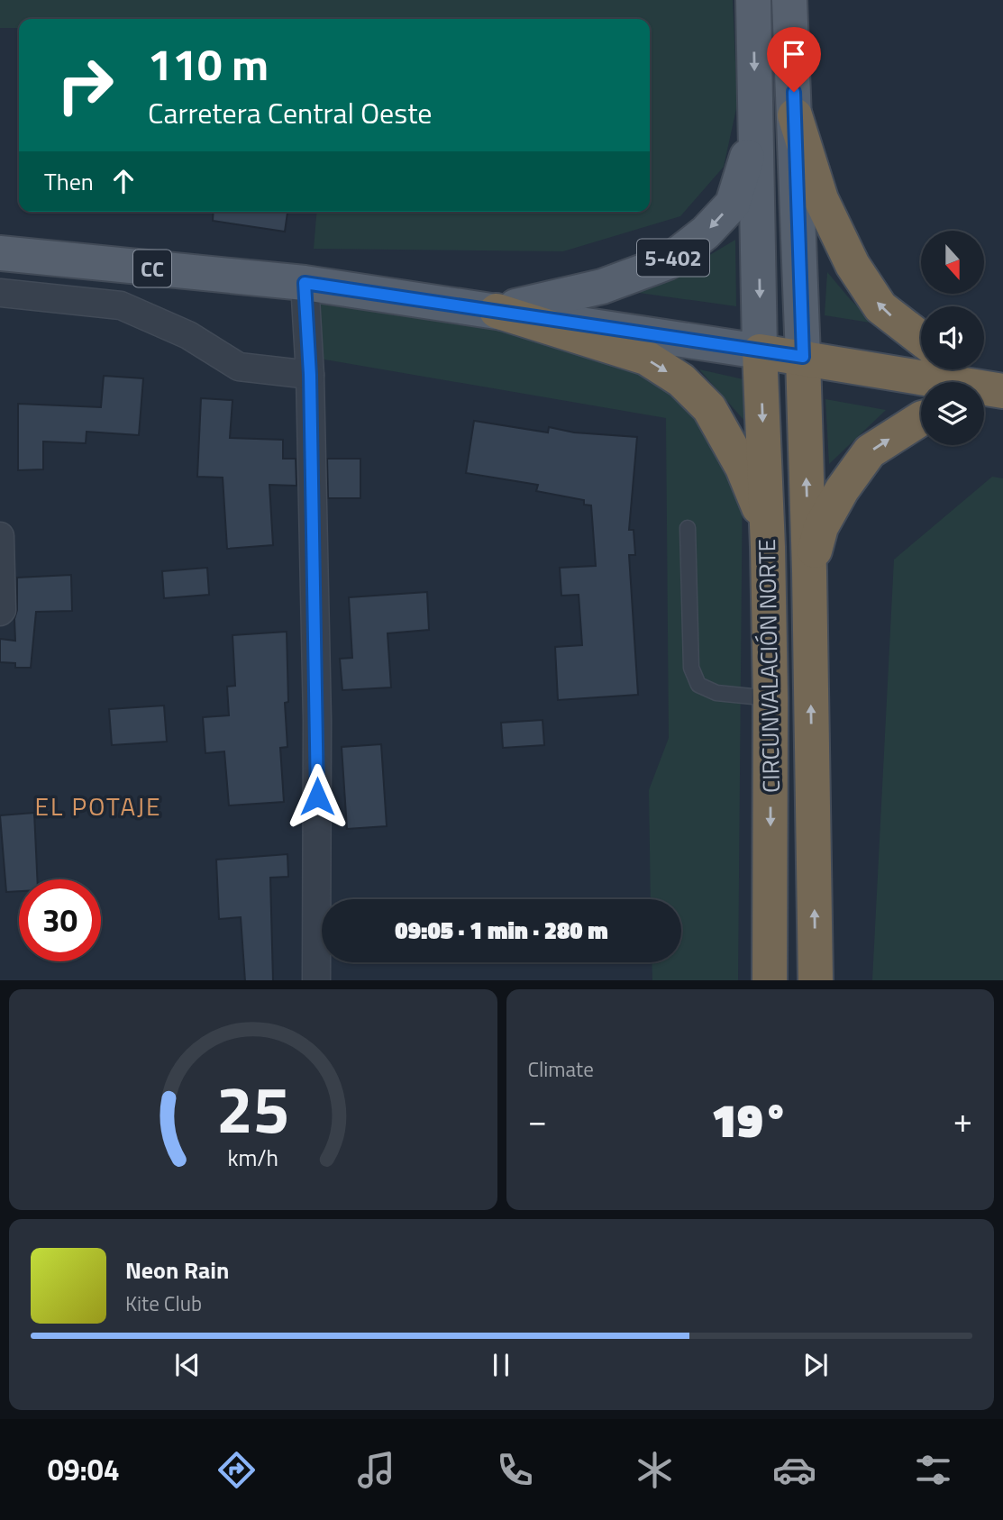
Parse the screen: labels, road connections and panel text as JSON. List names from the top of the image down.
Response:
{
  "streets": {
    "highway": ["CC", "CIRCUNVALACIÓN NORTE"],
    "main road": ["5-402"]
  },
  "crossings": [
    ["5-402", "CC"],
    ["CC", "CIRCUNVALACIÓN NORTE"]
  ],
  "districts": ["EL POTAJE"],
  "north": "bottom",
  "page": {
    "turn": ["110 m", "Carretera Central Oeste"],
    "then": "Then",
    "limit": "30",
    "trip": "09:05 · 1 min · 280 m",
    "tile": "Climate",
    "heat": ["−", "19°", "+"],
    "song": ["Neon Rain", "Kite Club"],
    "tabs": "09:04",
    "gauge": ["25", "km/h"]
  }
}
